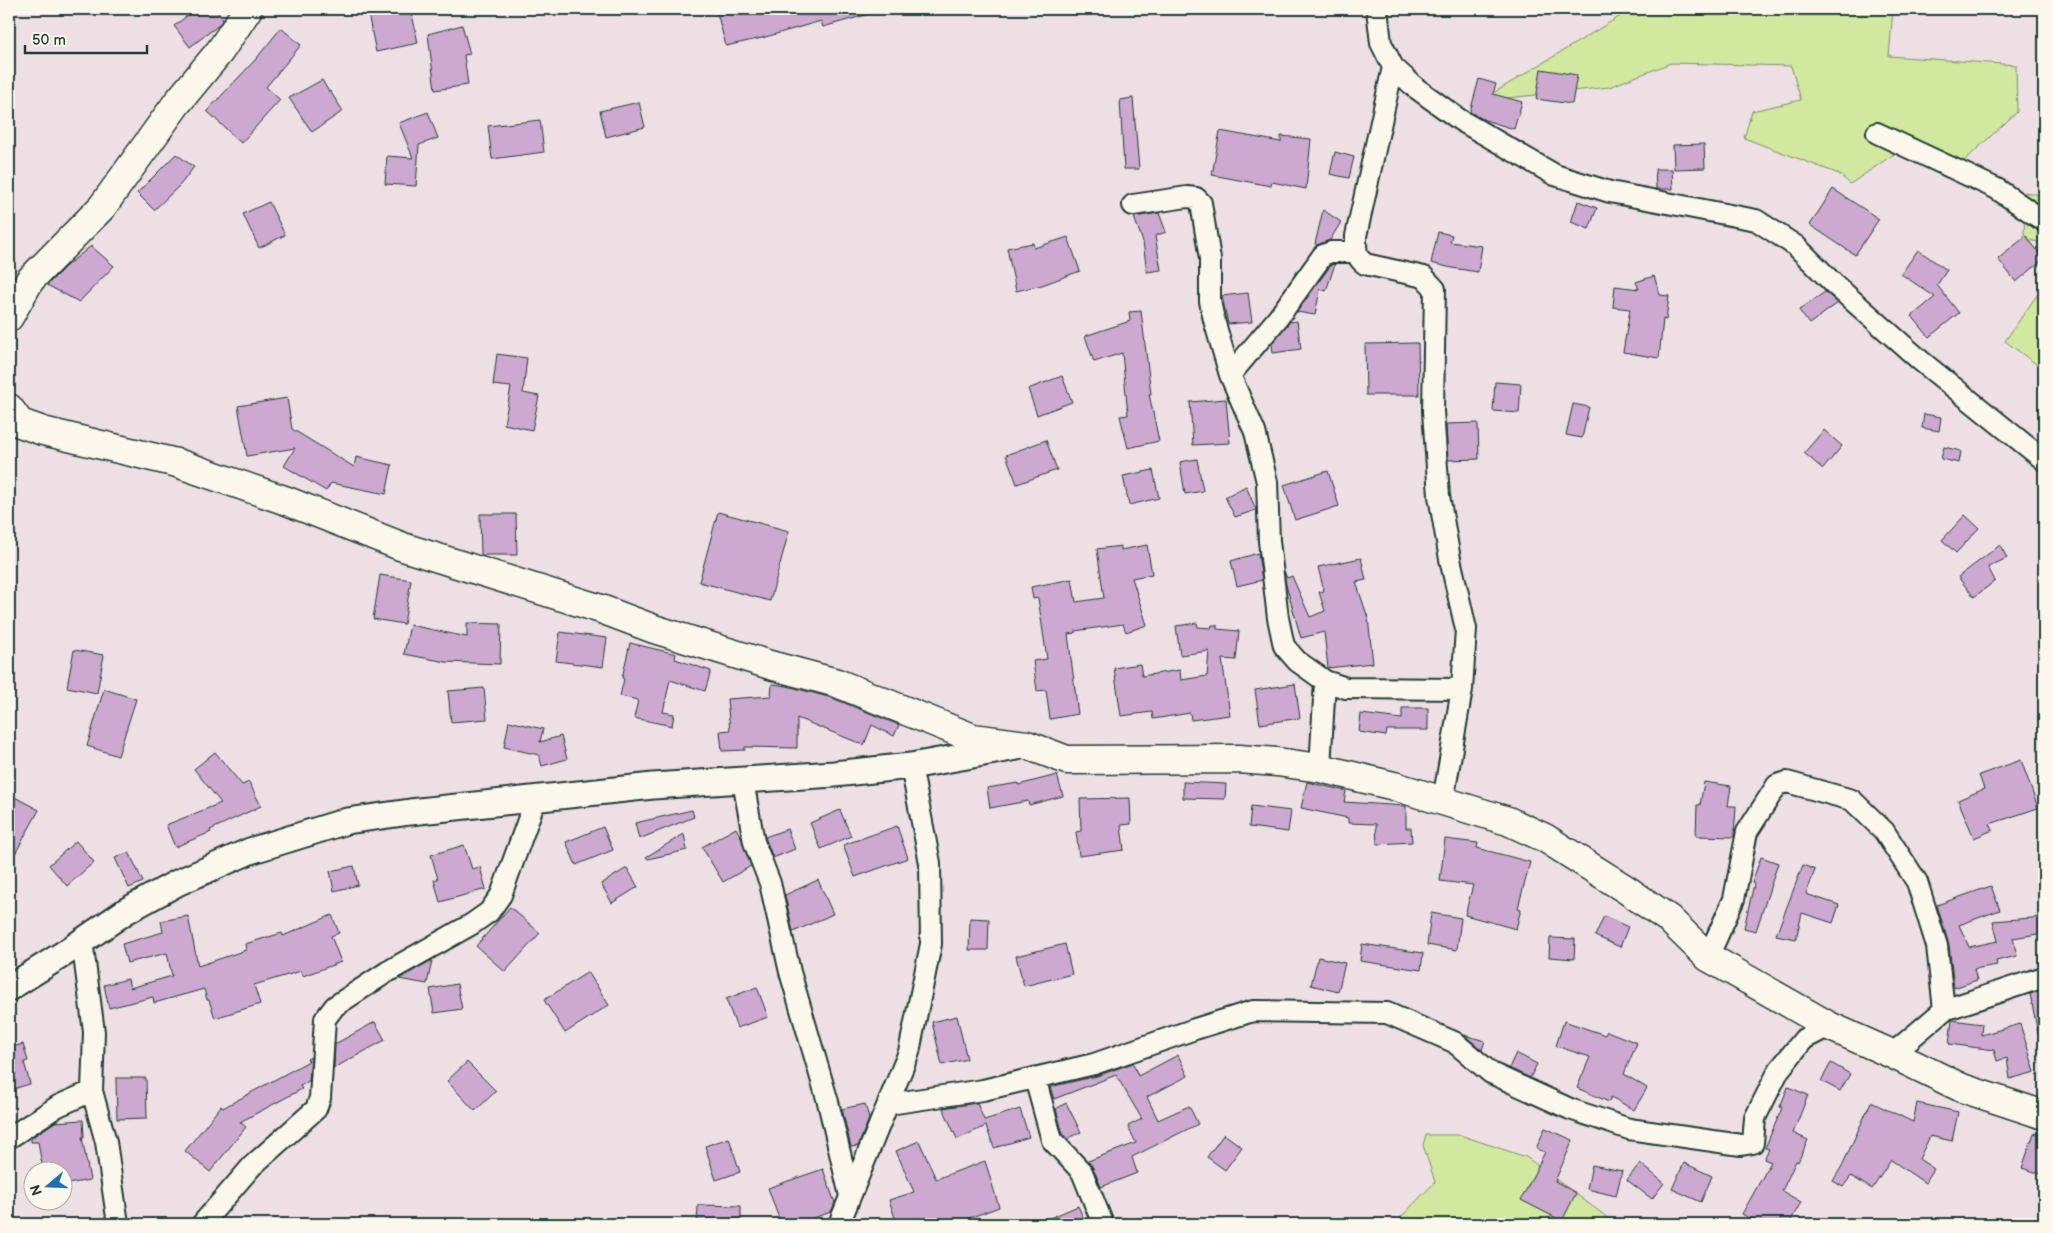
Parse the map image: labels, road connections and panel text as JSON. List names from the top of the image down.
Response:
{
  "scale_bar": "50 m",
  "north": "left"
}
